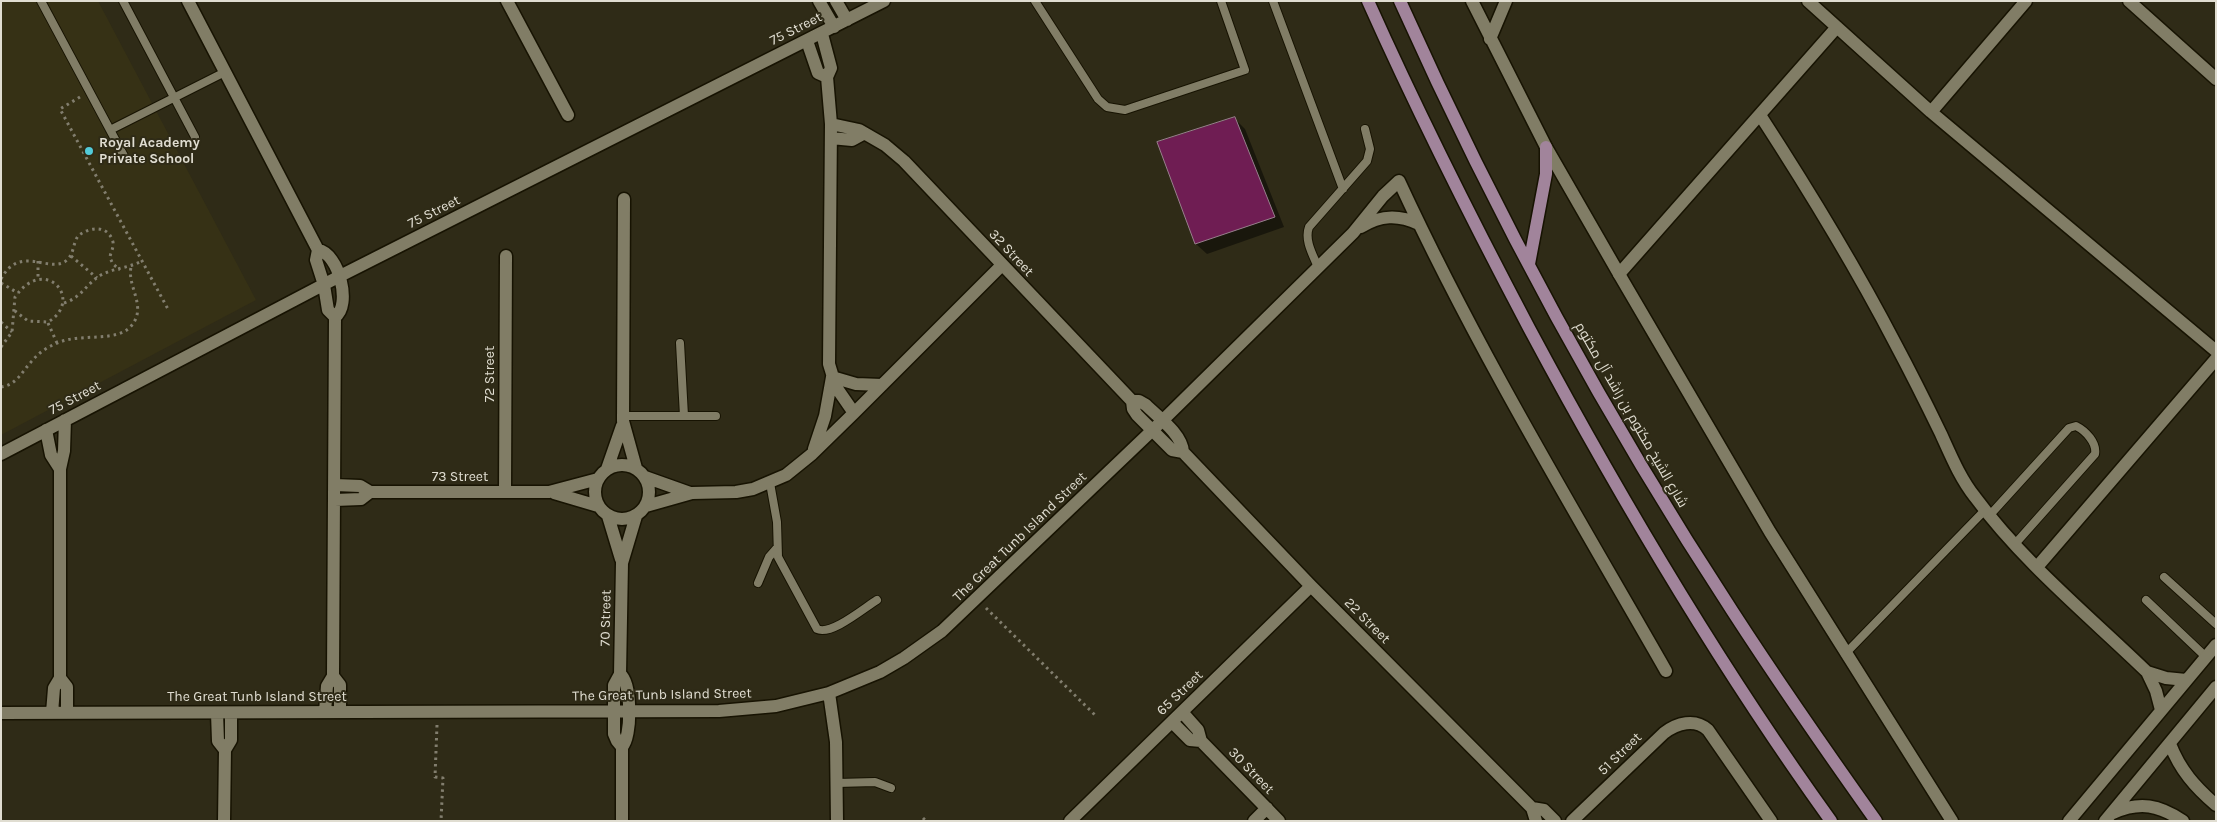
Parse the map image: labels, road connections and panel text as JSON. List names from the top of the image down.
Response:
{
  "streets": {
    "main road": ["شارع الشيخ مكتوم بن راشد آل مكتوم"],
    "street": [
      "75 Street",
      "32 Street",
      "72 Street",
      "73 Street",
      "The Great Tunb Island Street",
      "70 Street",
      "22 Street",
      "65 Street",
      "51 Street",
      "30 Street"
    ]
  },
  "crossings": [
    ["32 Street", "The Great Tunb Island Street"],
    ["32 Street", "22 Street"],
    ["72 Street", "73 Street"],
    ["73 Street", "70 Street"],
    ["The Great Tunb Island Street", "70 Street"],
    ["The Great Tunb Island Street", "22 Street"],
    ["22 Street", "65 Street"],
    ["65 Street", "30 Street"]
  ],
  "places": ["Royal Academy Private School"]
}
